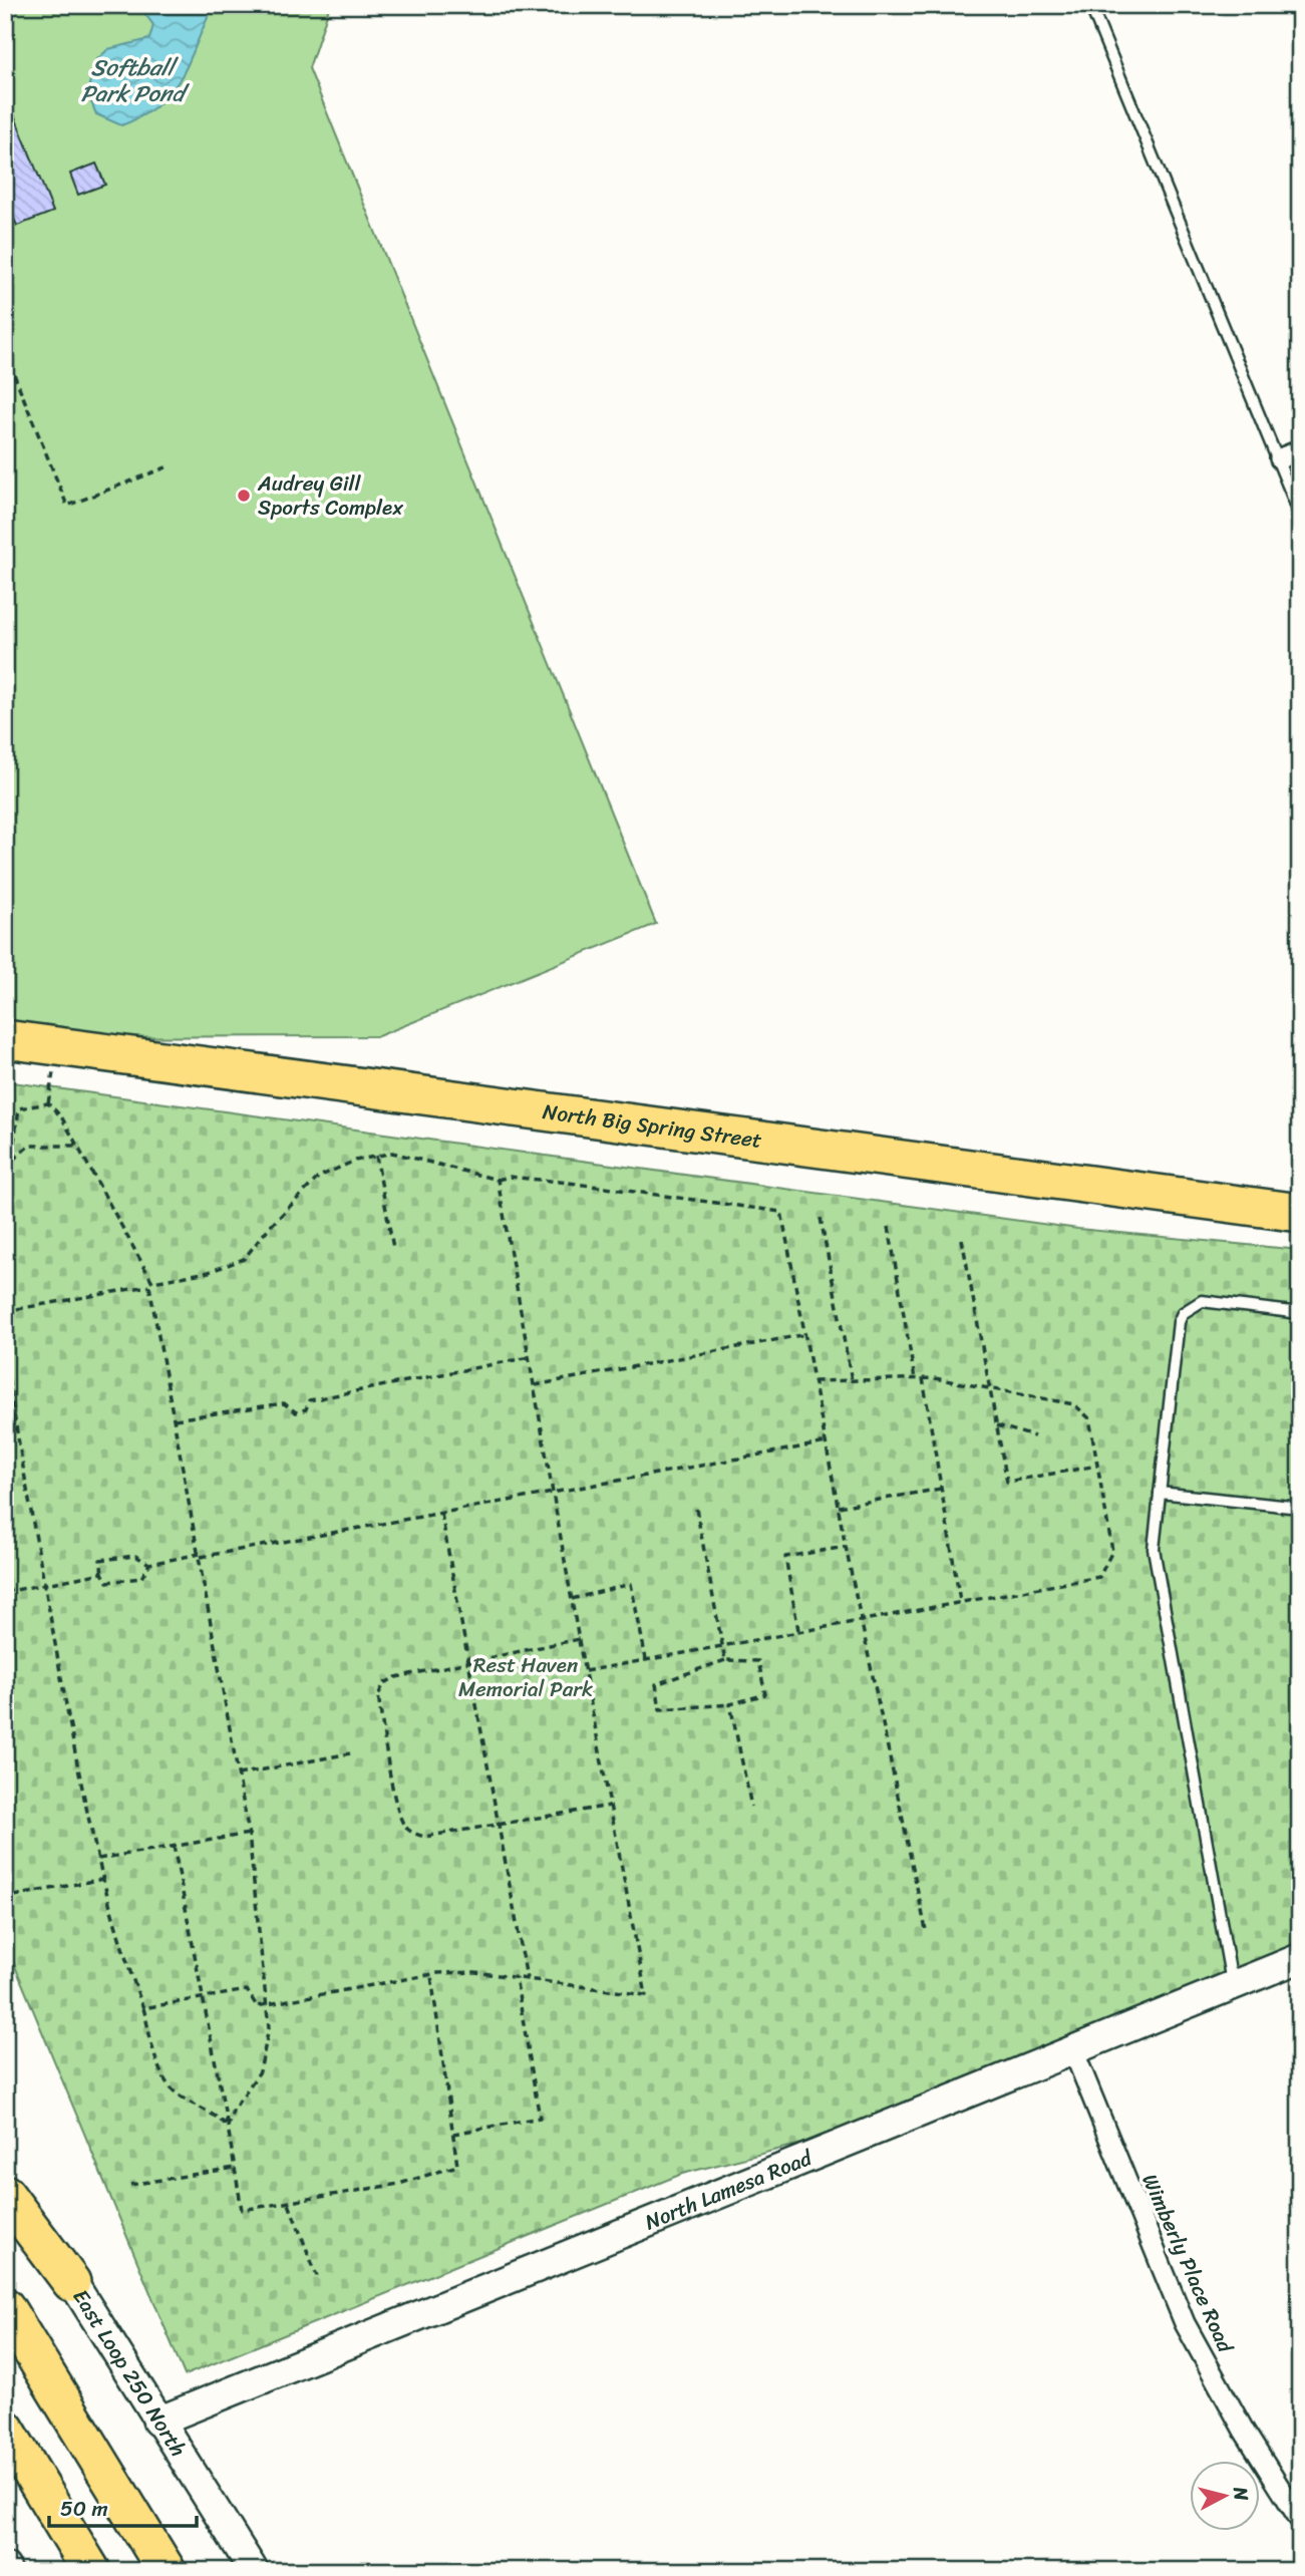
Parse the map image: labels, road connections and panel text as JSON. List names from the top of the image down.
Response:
{
  "streets": {
    "highway": ["North Big Spring Street"],
    "street": ["North Lamesa Road", "Wimberly Place Road", "East Loop 250 North"]
  },
  "crossings": [
    ["North Lamesa Road", "Wimberly Place Road"],
    ["North Lamesa Road", "East Loop 250 North"]
  ],
  "water": ["Softball Park Pond"],
  "parks": ["Rest Haven Memorial Park"],
  "places": ["Audrey Gill Sports Complex"],
  "scale_bar": "50 m",
  "north": "right"
}
